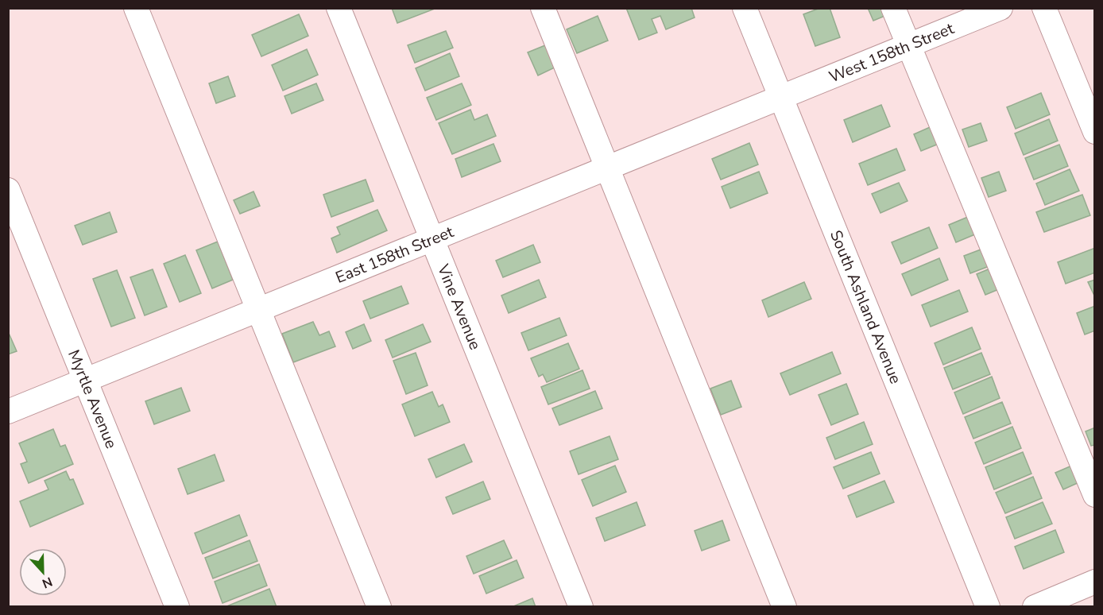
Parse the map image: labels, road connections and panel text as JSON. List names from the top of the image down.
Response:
{
  "streets": {
    "street": [
      "West 158th Street",
      "East 158th Street",
      "Vine Avenue",
      "South Ashland Avenue",
      "Myrtle Avenue"
    ]
  },
  "crossings": [
    ["West 158th Street", "East 158th Street"],
    ["West 158th Street", "South Ashland Avenue"],
    ["East 158th Street", "Vine Avenue"],
    ["East 158th Street", "South Ashland Avenue"],
    ["East 158th Street", "Myrtle Avenue"]
  ],
  "north": "bottom"
}
